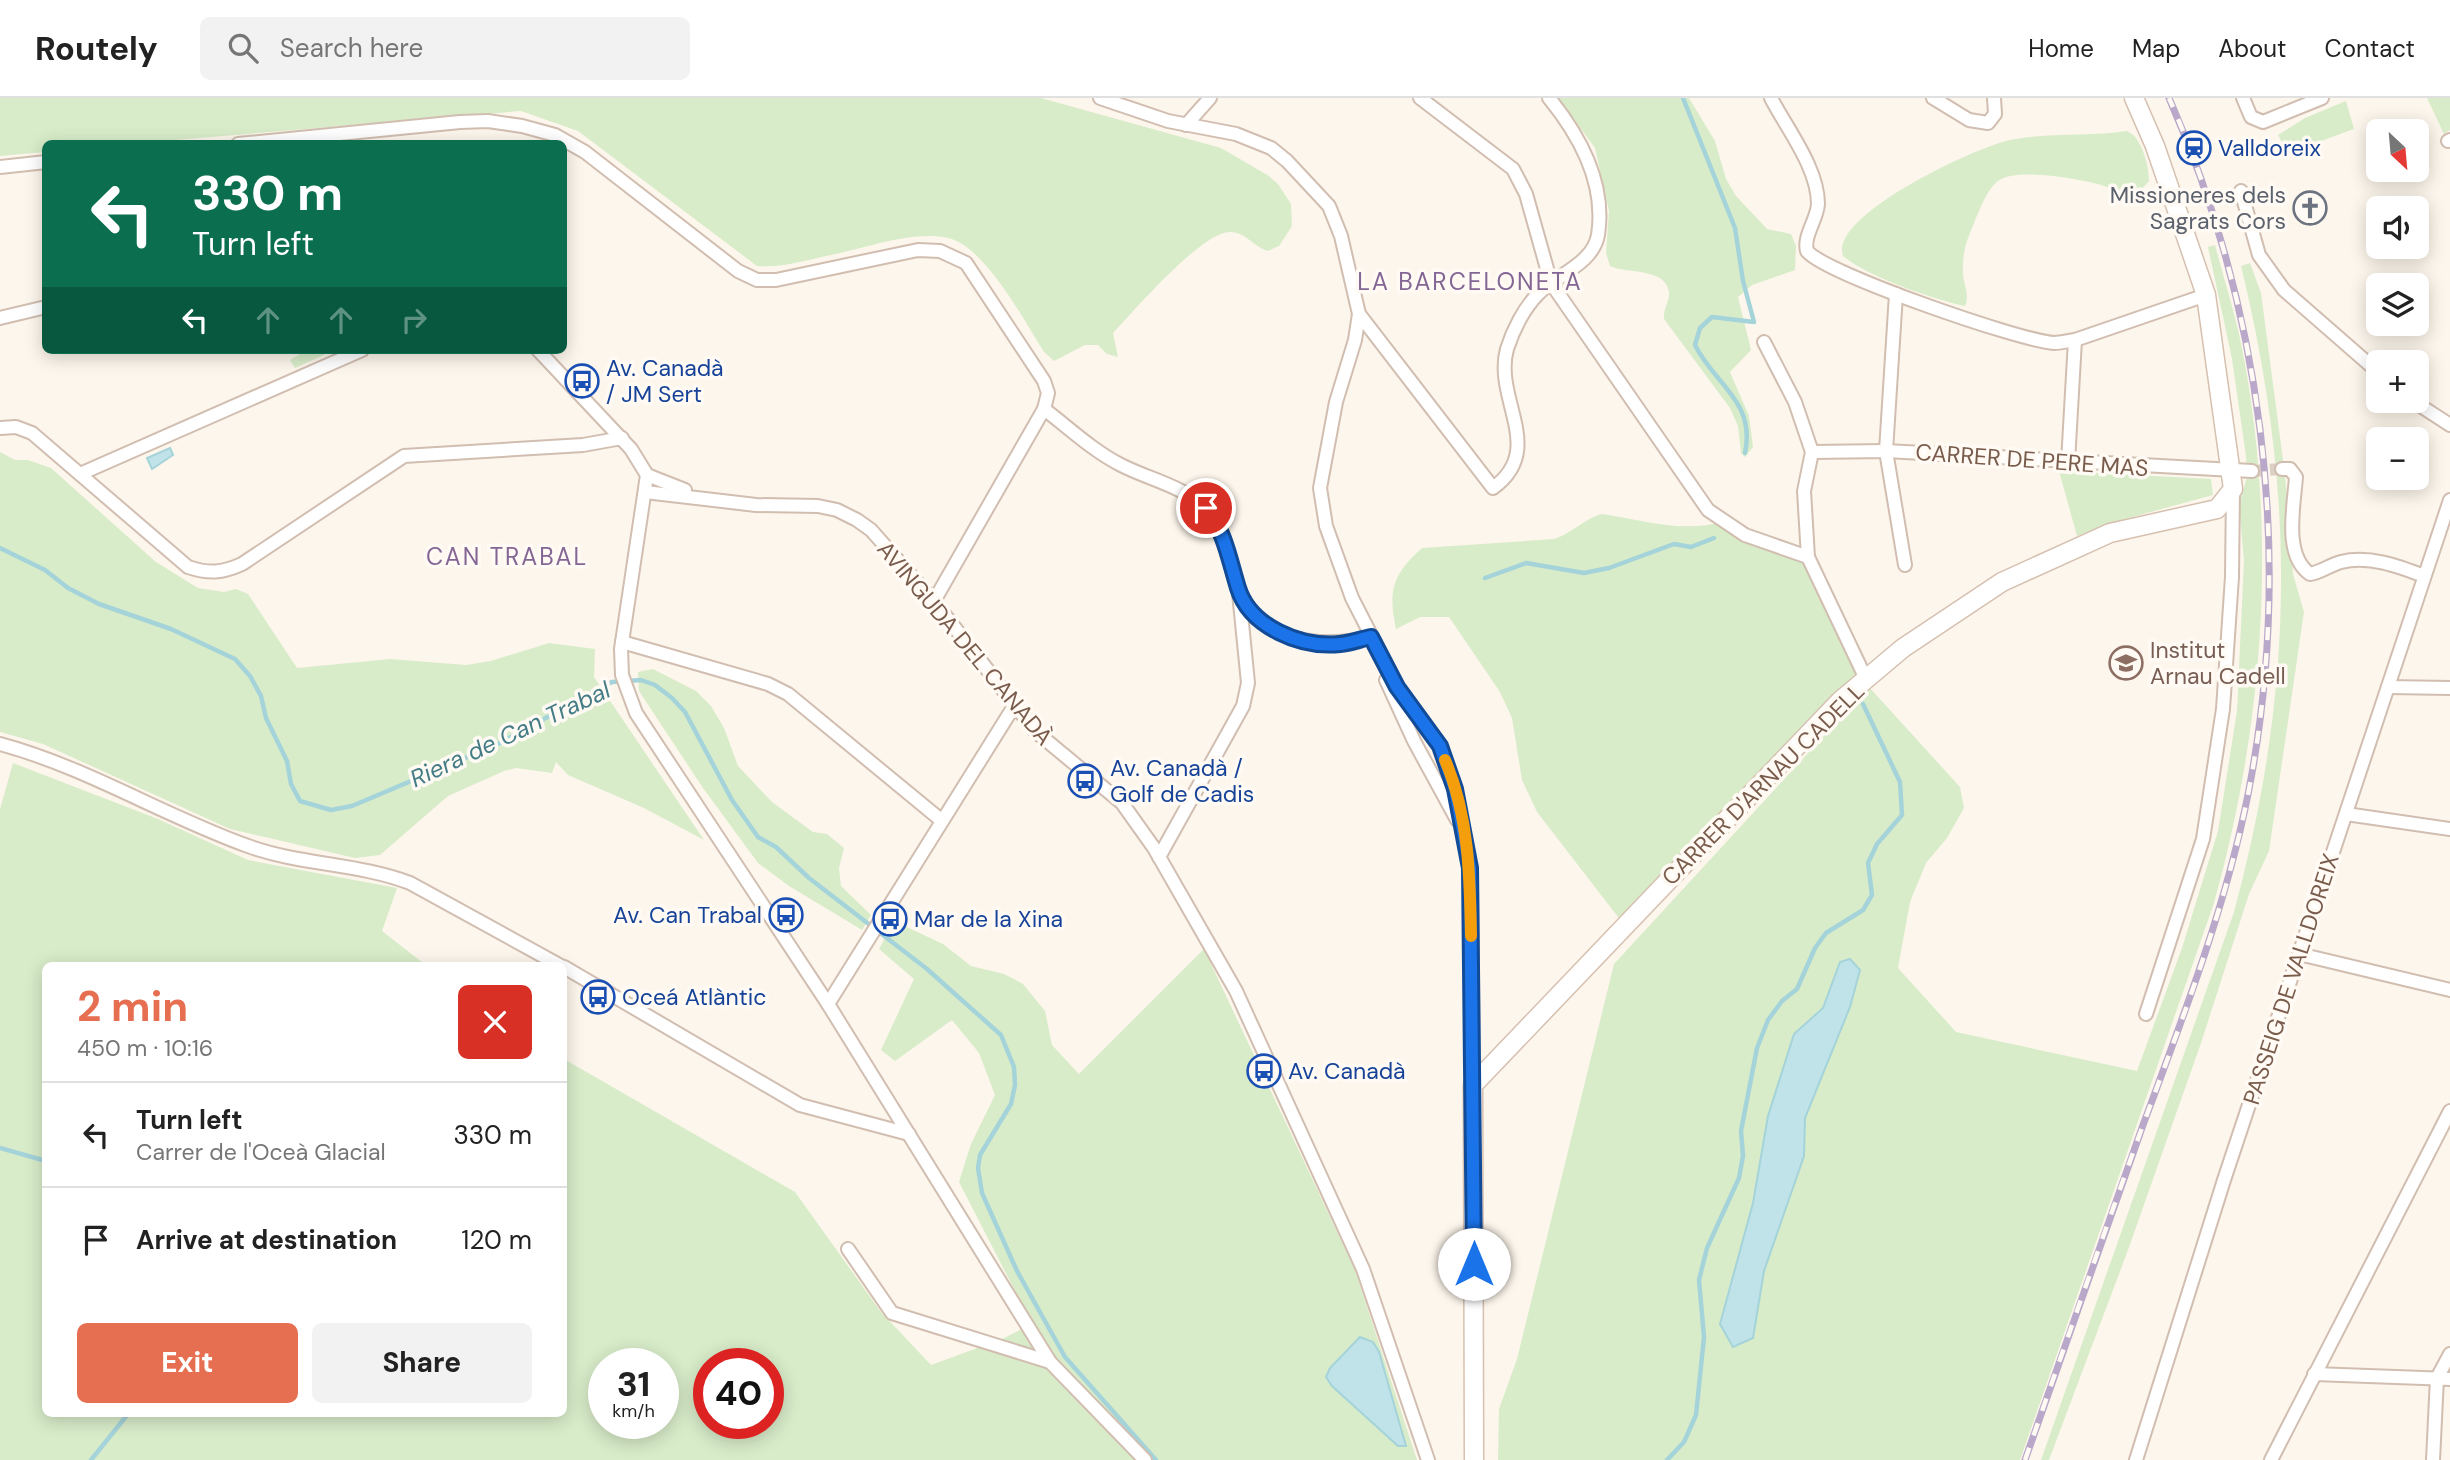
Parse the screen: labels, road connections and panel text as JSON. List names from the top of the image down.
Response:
{
  "streets": {
    "street": [
      "CARRER DE PERE MAS",
      "AVINGUDA DEL CANADÀ",
      "CARRER D'ARNAU CADELL",
      "PASSEIG DE VALLDOREIX"
    ]
  },
  "crossings": [
    ["CARRER DE PERE MAS", "CARRER D'ARNAU CADELL"]
  ],
  "districts": ["LA BARCELONETA", "CAN TRABAL"],
  "water": ["Riera de Can Trabal"],
  "places": {
    "station": ["Valldoreix"],
    "church": ["Missioneres dels Sagrats Cors"],
    "bus stop": [
      "Av. Canadà / JM Sert",
      "Av. Canadà / Golf de Cadis",
      "Av. Can Trabal",
      "Mar de la Xina",
      "Oceá Atlàntic",
      "Av. Canadà"
    ],
    "school or university": ["Institut Arnau Cadell"]
  },
  "north": "bottom right",
  "page": {
    "header": "Routely",
    "search": "Search here",
    "nav": [
      "Home",
      "Map",
      "About",
      "Contact"
    ],
    "map_buttons": ["+", "−"],
    "turn": ["330 m", "Turn left"],
    "heading": ["2 min", "450 m · 10:16"],
    "list": [
      {
        "name": "Turn left",
        "note": "Carrer de l'Oceà Glacial",
        "value": "330 m"
      },
      {
        "name": "Arrive at destination",
        "value": "120 m"
      }
    ],
    "buttons": ["Exit", "Share"],
    "speed": "31 km/h",
    "limit": "40"
  }
}
